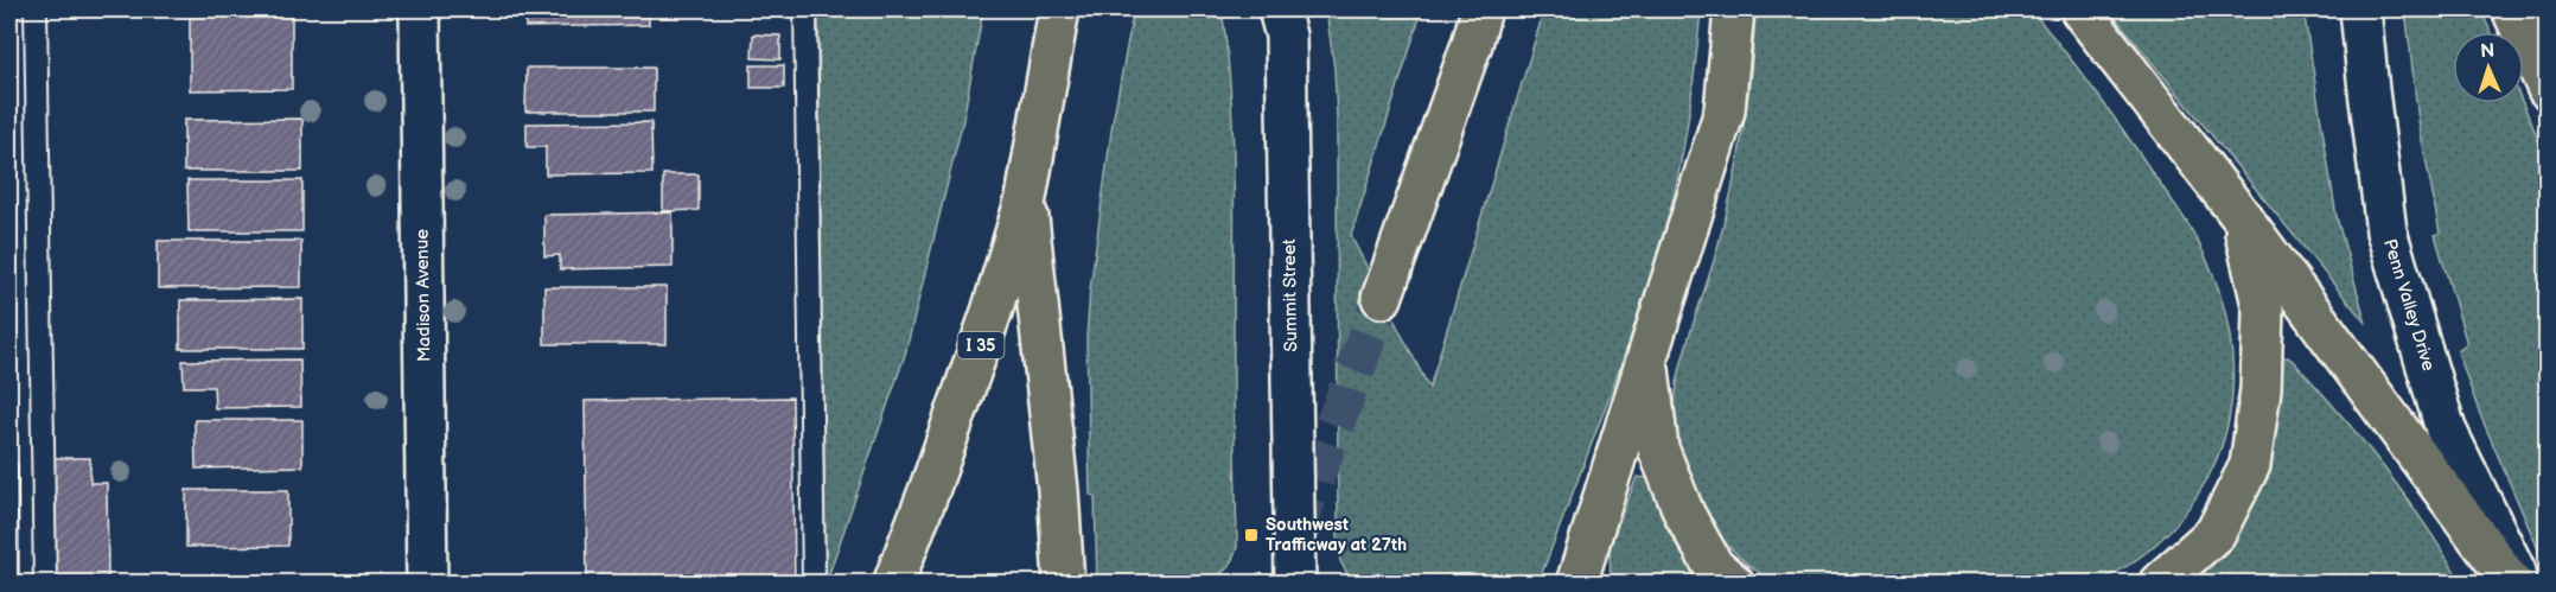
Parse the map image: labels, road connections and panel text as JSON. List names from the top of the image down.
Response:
{
  "streets": {
    "highway": ["I 35"],
    "street": ["Madison Avenue", "Summit Street", "Penn Valley Drive"]
  },
  "places": {
    "transit": ["Southwest Trafficway at 27th"]
  },
  "north": "top"
}
